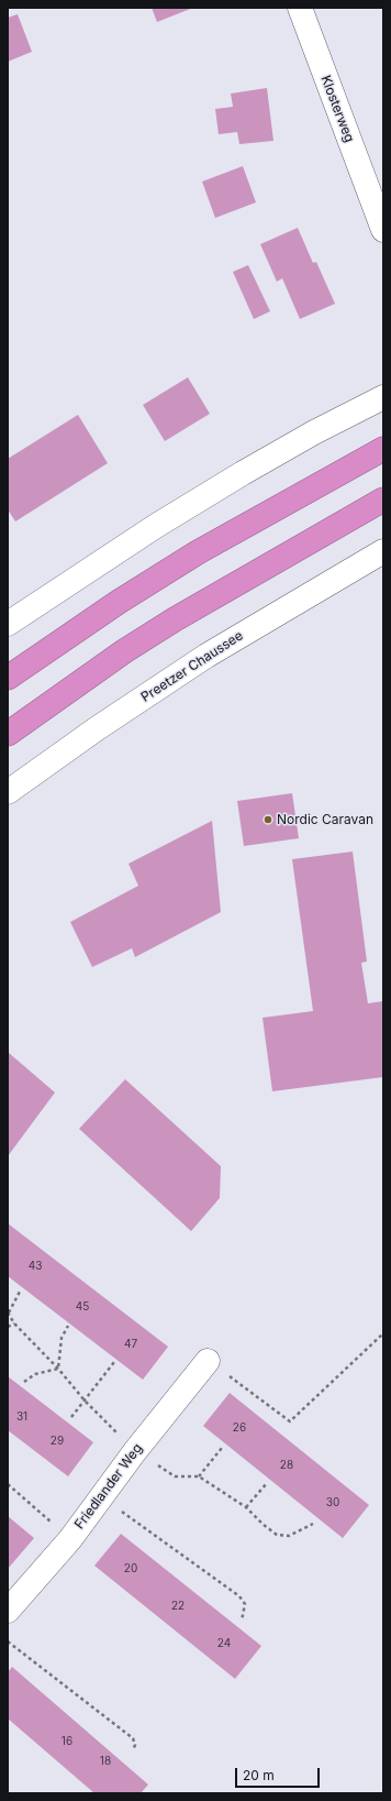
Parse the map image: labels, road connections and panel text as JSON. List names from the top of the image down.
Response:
{
  "streets": {
    "street": ["Klosterweg", "Preetzer Chaussee", "Friedlander Weg"]
  },
  "places": ["Nordic Caravan"],
  "house_numbers": [
    "43",
    "45",
    "47",
    "31",
    "26",
    "29",
    "28",
    "30",
    "20",
    "22",
    "24",
    "16",
    "18"
  ],
  "scale_bar": "20 m"
}
